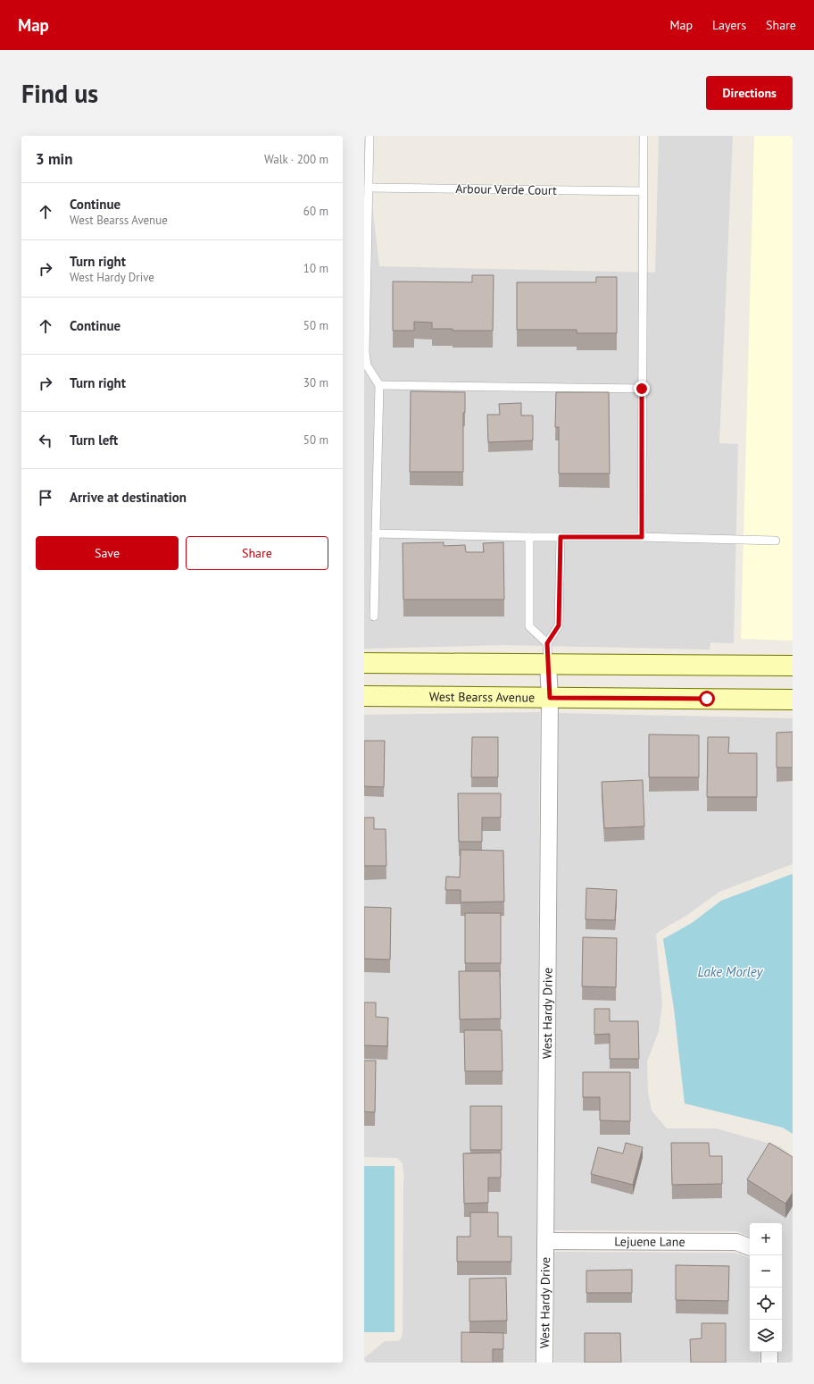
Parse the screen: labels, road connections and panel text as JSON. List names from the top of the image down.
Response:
{
  "streets": {
    "main road": ["West Bearss Avenue"],
    "street": ["West Hardy Drive", "Lejuene Lane"],
    "lane": ["Arbour Verde Court"]
  },
  "crossings": [
    ["West Bearss Avenue", "West Hardy Drive"],
    ["West Hardy Drive", "Lejuene Lane"]
  ],
  "water": ["Lake Morley"],
  "page": {
    "header": "Map",
    "nav": ["Map", "Layers", "Share"],
    "buttons": [
      "Directions",
      ["Save", "Share"]
    ],
    "title": "Find us",
    "heading": ["3 min", "Walk · 200 m"],
    "list": [
      ["Continue", "West Bearss Avenue", "60 m"],
      ["Turn right", "West Hardy Drive", "10 m"],
      ["Continue", "50 m"],
      ["Turn right", "30 m"],
      ["Turn left", "50 m"],
      "Arrive at destination"
    ],
    "map_buttons": ["+", "−"]
  }
}
